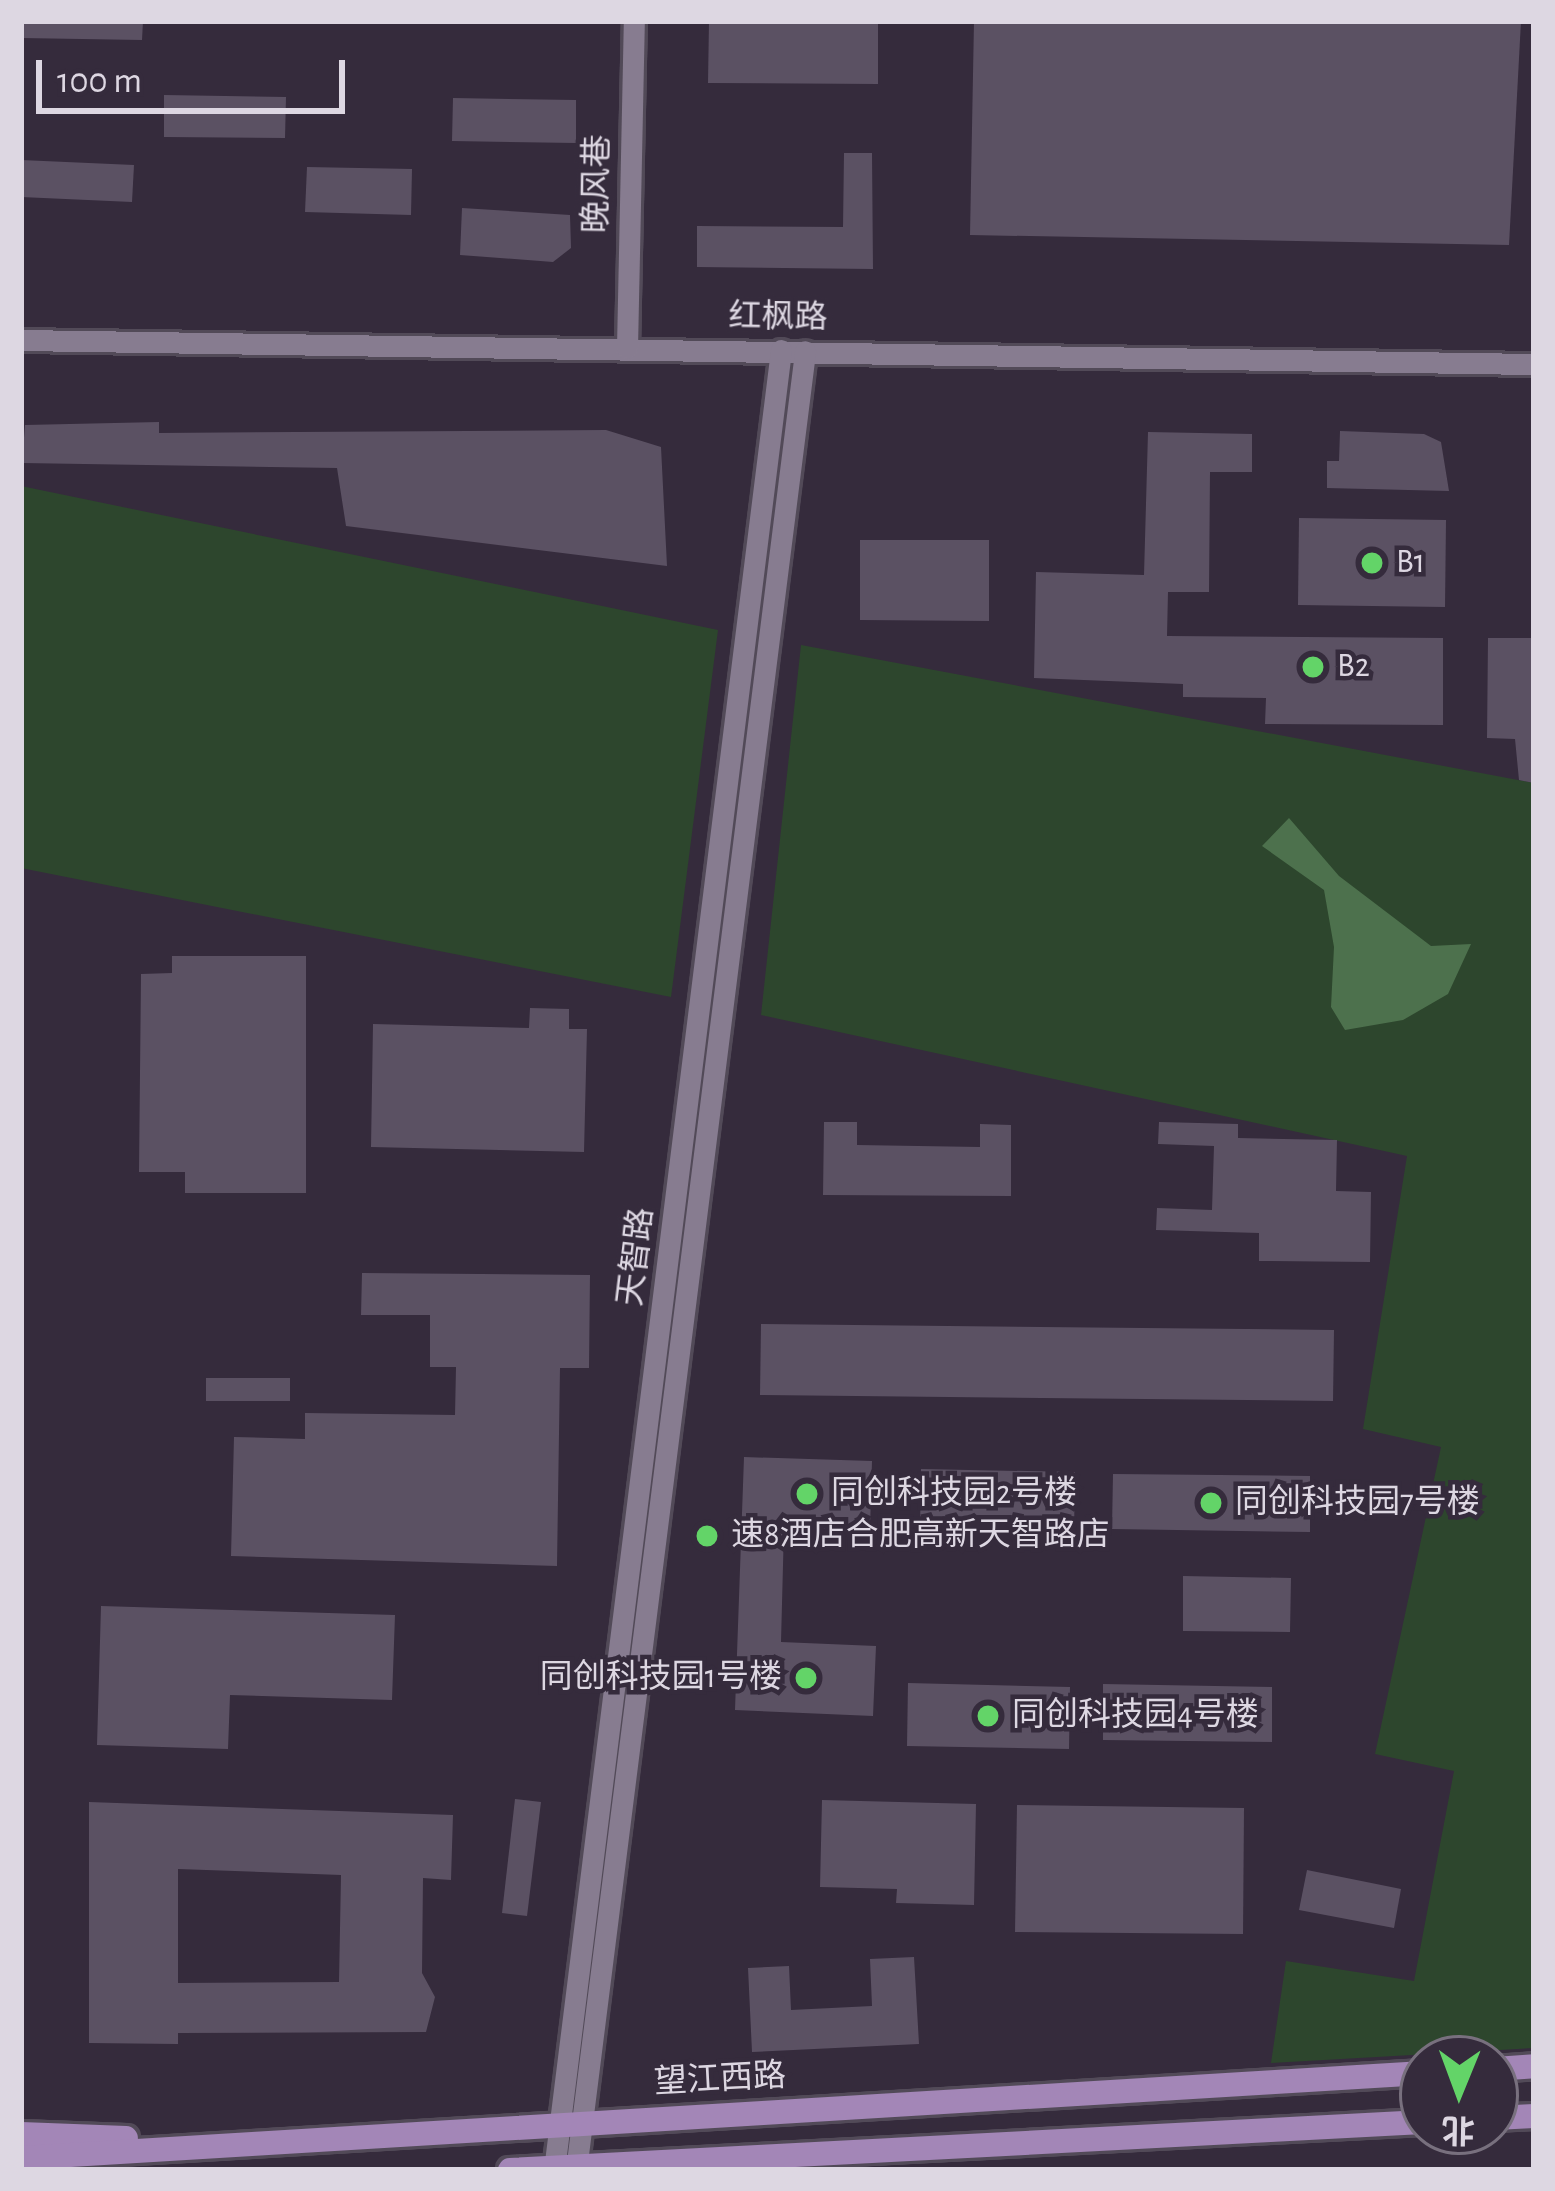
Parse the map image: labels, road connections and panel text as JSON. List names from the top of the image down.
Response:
{
  "streets": {
    "main road": ["望江西路"],
    "street": ["晚风巷", "红枫路", "天智路"]
  },
  "crossings": [
    ["晚风巷", "红枫路"],
    ["红枫路", "天智路"],
    ["天智路", "望江西路"]
  ],
  "places": [
    "B1",
    "B2",
    "同创科技园2号楼",
    "同创科技园7号楼",
    "速8酒店合肥高新天智路店",
    "同创科技园1号楼",
    "同创科技园4号楼"
  ],
  "scale_bar": "100 m",
  "north": "bottom"
}
